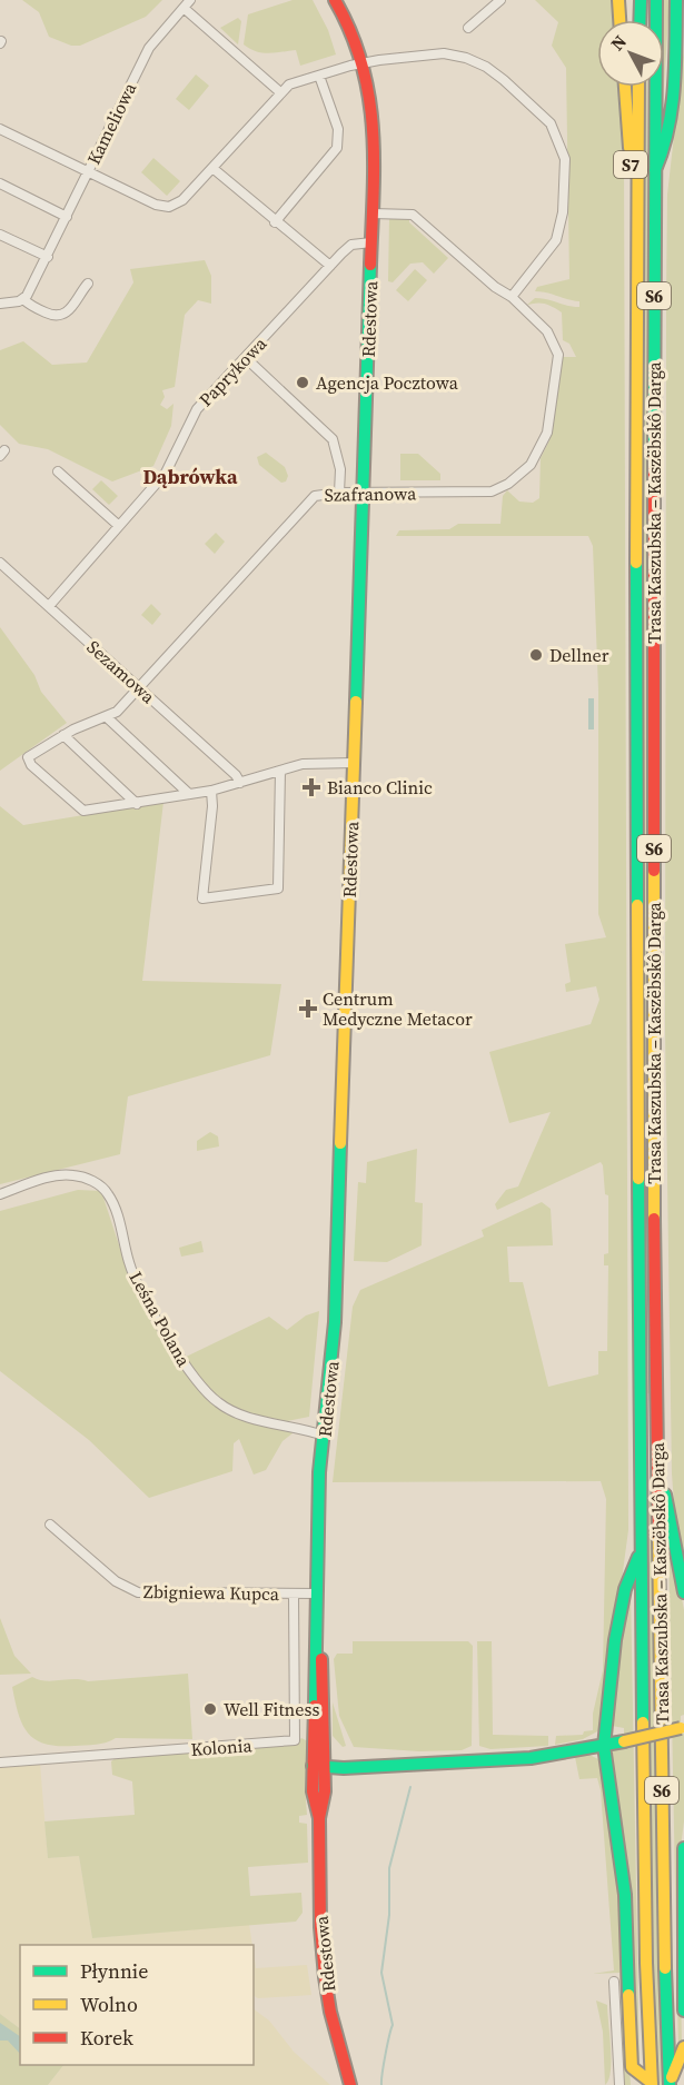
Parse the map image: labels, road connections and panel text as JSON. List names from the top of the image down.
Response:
{
  "streets": {
    "main road": [
      "S7",
      "S6",
      "Rdestowa",
      "Trasa Kaszubska – Kaszëbskô Darga"
    ],
    "street": [
      "Kameliowa",
      "Paprykowa",
      "Szafranowa",
      "Sezamowa",
      "Leśna Polana",
      "Zbigniewa Kupca",
      "Kolonia"
    ]
  },
  "crossings": [
    ["S7", "Trasa Kaszubska – Kaszëbskô Darga"],
    ["S6", "Trasa Kaszubska – Kaszëbskô Darga"],
    ["Rdestowa", "Paprykowa"],
    ["Rdestowa", "Szafranowa"],
    ["Rdestowa", "Leśna Polana"],
    ["Rdestowa", "Zbigniewa Kupca"],
    ["Paprykowa", "Sezamowa"],
    ["Szafranowa", "Sezamowa"],
    ["Zbigniewa Kupca", "Kolonia"]
  ],
  "districts": ["Dąbrówka"],
  "places": {
    "other": ["Agencja Pocztowa", "Dellner", "Well Fitness"],
    "health": ["Bianco Clinic", "Centrum Medyczne Metacor"]
  },
  "legend": ["Płynnie", "Wolno", "Korek"],
  "north": "top left"
}
